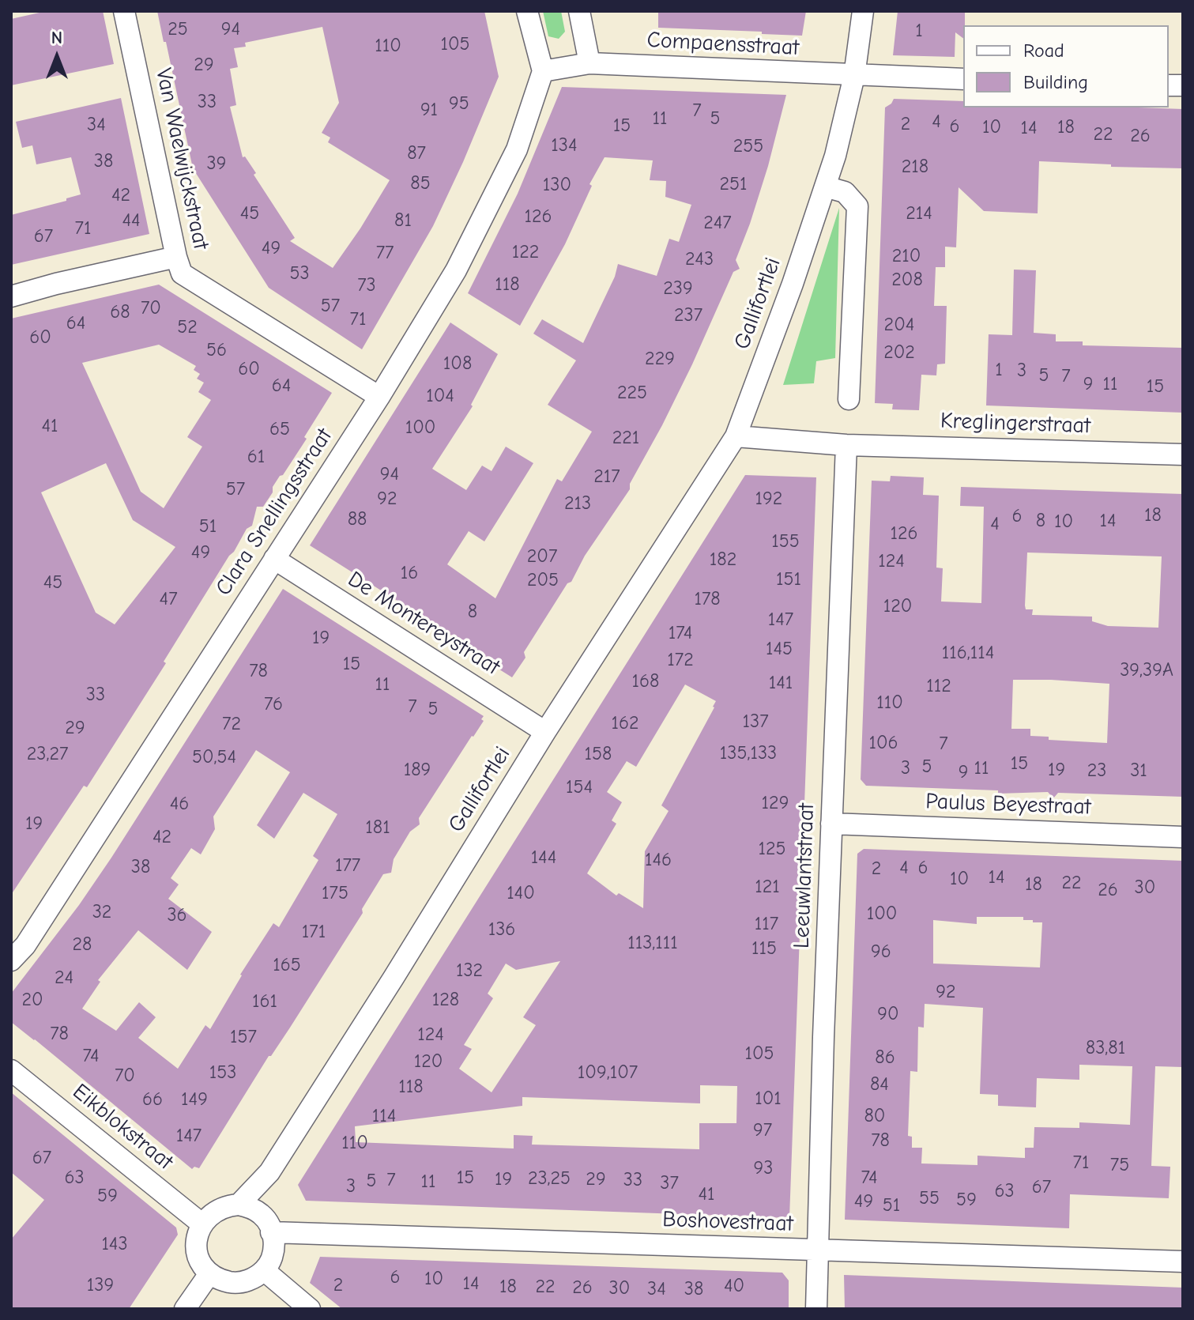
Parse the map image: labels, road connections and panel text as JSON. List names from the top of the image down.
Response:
{
  "streets": {
    "street": [
      "Compaensstraat",
      "Van Waelwijckstraat",
      "Gallifortlei",
      "Kreglingerstraat",
      "Clara Snellingsstraat",
      "De Montereystraat",
      "Paulus Beyestraat",
      "Leeuwlantstraat",
      "Eikblokstraat",
      "Boshovestraat"
    ]
  },
  "crossings": [
    ["Compaensstraat", "Gallifortlei"],
    ["Van Waelwijckstraat", "Clara Snellingsstraat"],
    ["Gallifortlei", "De Montereystraat"],
    ["Gallifortlei", "Eikblokstraat"],
    ["Gallifortlei", "Boshovestraat"],
    ["Kreglingerstraat", "Leeuwlantstraat"],
    ["Clara Snellingsstraat", "De Montereystraat"],
    ["Paulus Beyestraat", "Leeuwlantstraat"],
    ["Leeuwlantstraat", "Boshovestraat"],
    ["Eikblokstraat", "Boshovestraat"]
  ],
  "house_numbers": [
    "25",
    "94",
    "1",
    "105",
    "110",
    "29",
    "33",
    "95",
    "91",
    "7",
    "11",
    "5",
    "4",
    "2",
    "34",
    "15",
    "6",
    "10",
    "18",
    "14",
    "22",
    "26",
    "134",
    "255",
    "87",
    "38",
    "39",
    "218",
    "85",
    "251",
    "130",
    "42",
    "45",
    "214",
    "126",
    "44",
    "81",
    "247",
    "71",
    "67",
    "49",
    "122",
    "77",
    "210",
    "243",
    "53",
    "208",
    "118",
    "73",
    "239",
    "57",
    "70",
    "68",
    "237",
    "71",
    "64",
    "204",
    "52",
    "60",
    "56",
    "202",
    "229",
    "108",
    "60",
    "1",
    "3",
    "5",
    "7",
    "9",
    "11",
    "64",
    "15",
    "225",
    "104",
    "41",
    "100",
    "65",
    "221",
    "61",
    "94",
    "217",
    "57",
    "92",
    "192",
    "213",
    "18",
    "6",
    "88",
    "8",
    "14",
    "10",
    "4",
    "51",
    "126",
    "155",
    "49",
    "207",
    "182",
    "124",
    "16",
    "151",
    "205",
    "45",
    "47",
    "178",
    "120",
    "8",
    "147",
    "174",
    "19",
    "145",
    "116,114",
    "172",
    "15",
    "39,39A",
    "78",
    "168",
    "141",
    "11",
    "112",
    "33",
    "110",
    "76",
    "7",
    "5",
    "137",
    "162",
    "72",
    "29",
    "106",
    "7",
    "135,133",
    "23,27",
    "158",
    "50,54",
    "15",
    "5",
    "3",
    "11",
    "189",
    "19",
    "23",
    "31",
    "9",
    "154",
    "129",
    "46",
    "19",
    "181",
    "42",
    "125",
    "144",
    "146",
    "177",
    "38",
    "4",
    "6",
    "2",
    "14",
    "10",
    "22",
    "18",
    "121",
    "30",
    "26",
    "175",
    "140",
    "32",
    "100",
    "36",
    "117",
    "136",
    "171",
    "113,111",
    "28",
    "115",
    "96",
    "165",
    "132",
    "24",
    "92",
    "20",
    "128",
    "161",
    "90",
    "78",
    "124",
    "157",
    "83,81",
    "105",
    "74",
    "86",
    "120",
    "153",
    "109,107",
    "70",
    "84",
    "118",
    "101",
    "66",
    "149",
    "114",
    "80",
    "97",
    "147",
    "78",
    "110",
    "67",
    "71",
    "75",
    "93",
    "63",
    "15",
    "74",
    "23,25",
    "19",
    "29",
    "7",
    "33",
    "5",
    "11",
    "37",
    "3",
    "67",
    "63",
    "41",
    "59",
    "55",
    "59",
    "49",
    "51",
    "143",
    "6",
    "10",
    "14",
    "139",
    "2",
    "40",
    "18",
    "22",
    "26",
    "30",
    "34",
    "38"
  ],
  "legend": ["Road", "Building"],
  "north": "top"
}
